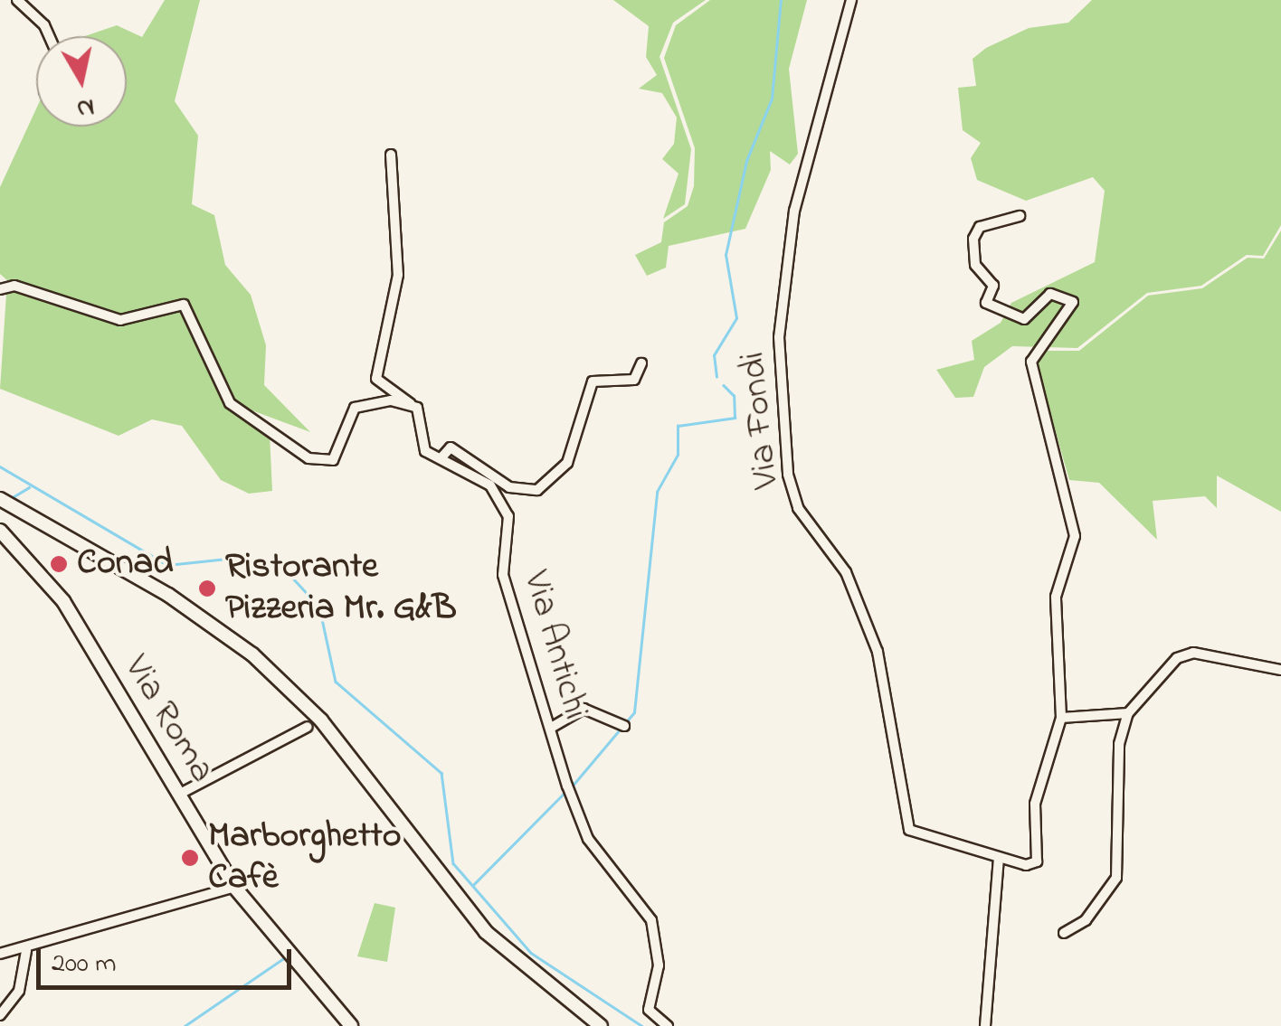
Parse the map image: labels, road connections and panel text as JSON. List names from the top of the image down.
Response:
{
  "streets": {
    "main road": ["Via Roma"],
    "street": ["Via Fondi", "Via Antichi"]
  },
  "places": ["Conad", "Ristorante Pizzeria Mr. G&B", "Marborghetto Cafè"],
  "scale_bar": "200 m",
  "north": "bottom"
}
